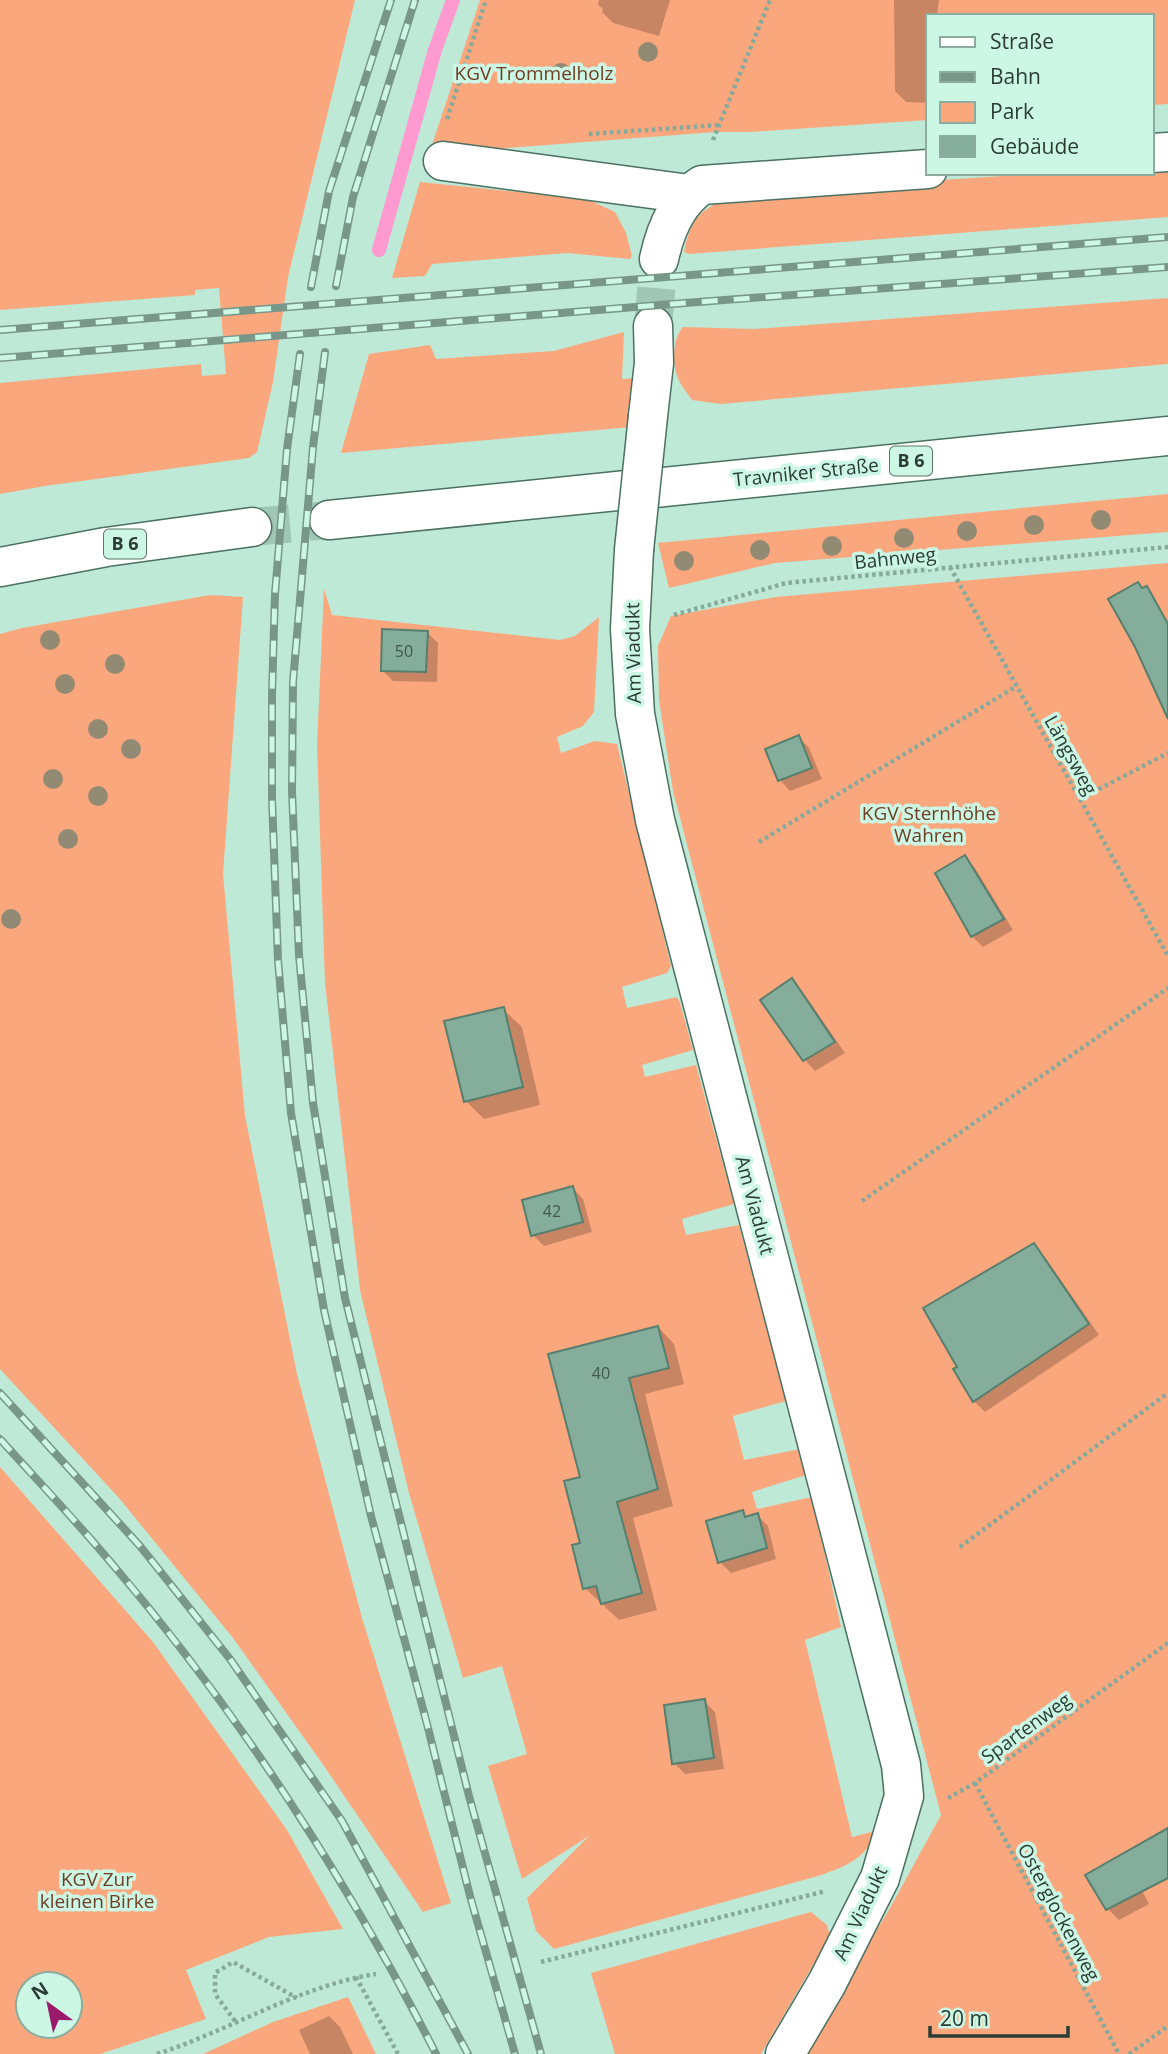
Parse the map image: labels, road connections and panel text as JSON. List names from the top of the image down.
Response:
{
  "streets": {
    "street": ["B 6", "Travniker Straße", "Am Viadukt"],
    "path": [
      "Bahnweg",
      "Längsweg",
      "Spartenweg",
      "Osterglockenweg"
    ]
  },
  "crossings": [
    ["Bahnweg", "Am Viadukt"],
    ["Bahnweg", "Längsweg"],
    ["Am Viadukt", "Spartenweg"],
    ["Spartenweg", "Osterglockenweg"]
  ],
  "parks": ["KGV Trommelholz", "KGV Sternhöhe Wahren", "KGV Zur kleinen Birke"],
  "house_numbers": ["50", "42", "40"],
  "legend": [
    "Straße",
    "Bahn",
    "Park",
    "Gebäude"
  ],
  "scale_bar": "20 m",
  "north": "top left"
}
